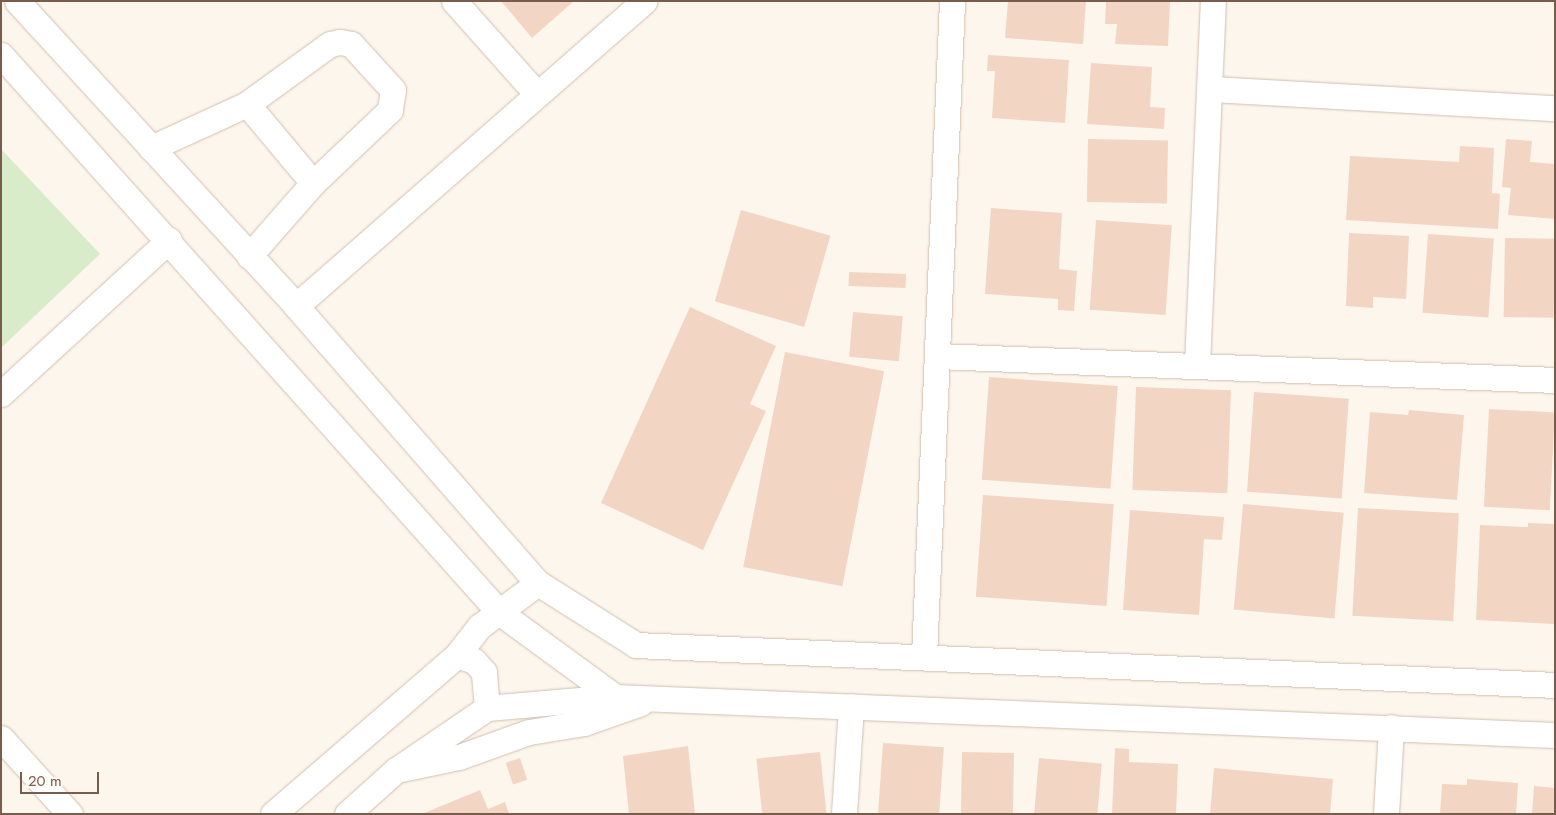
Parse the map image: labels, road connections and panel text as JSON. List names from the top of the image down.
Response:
{
  "scale_bar": "20 m"
}
